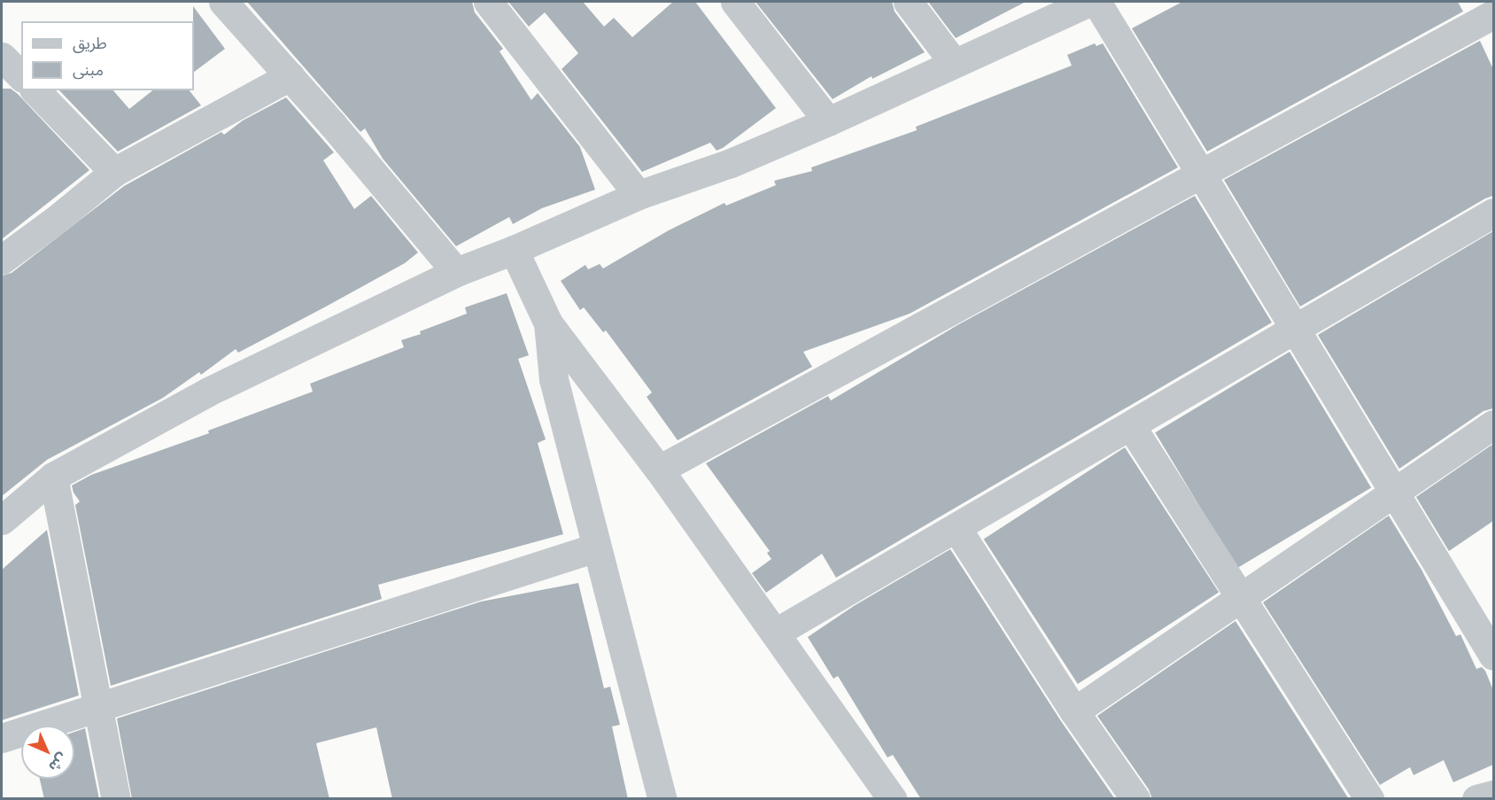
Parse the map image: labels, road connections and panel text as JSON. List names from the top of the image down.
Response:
{
  "legend": ["طريق", "مبنى"],
  "north": "bottom right"
}
